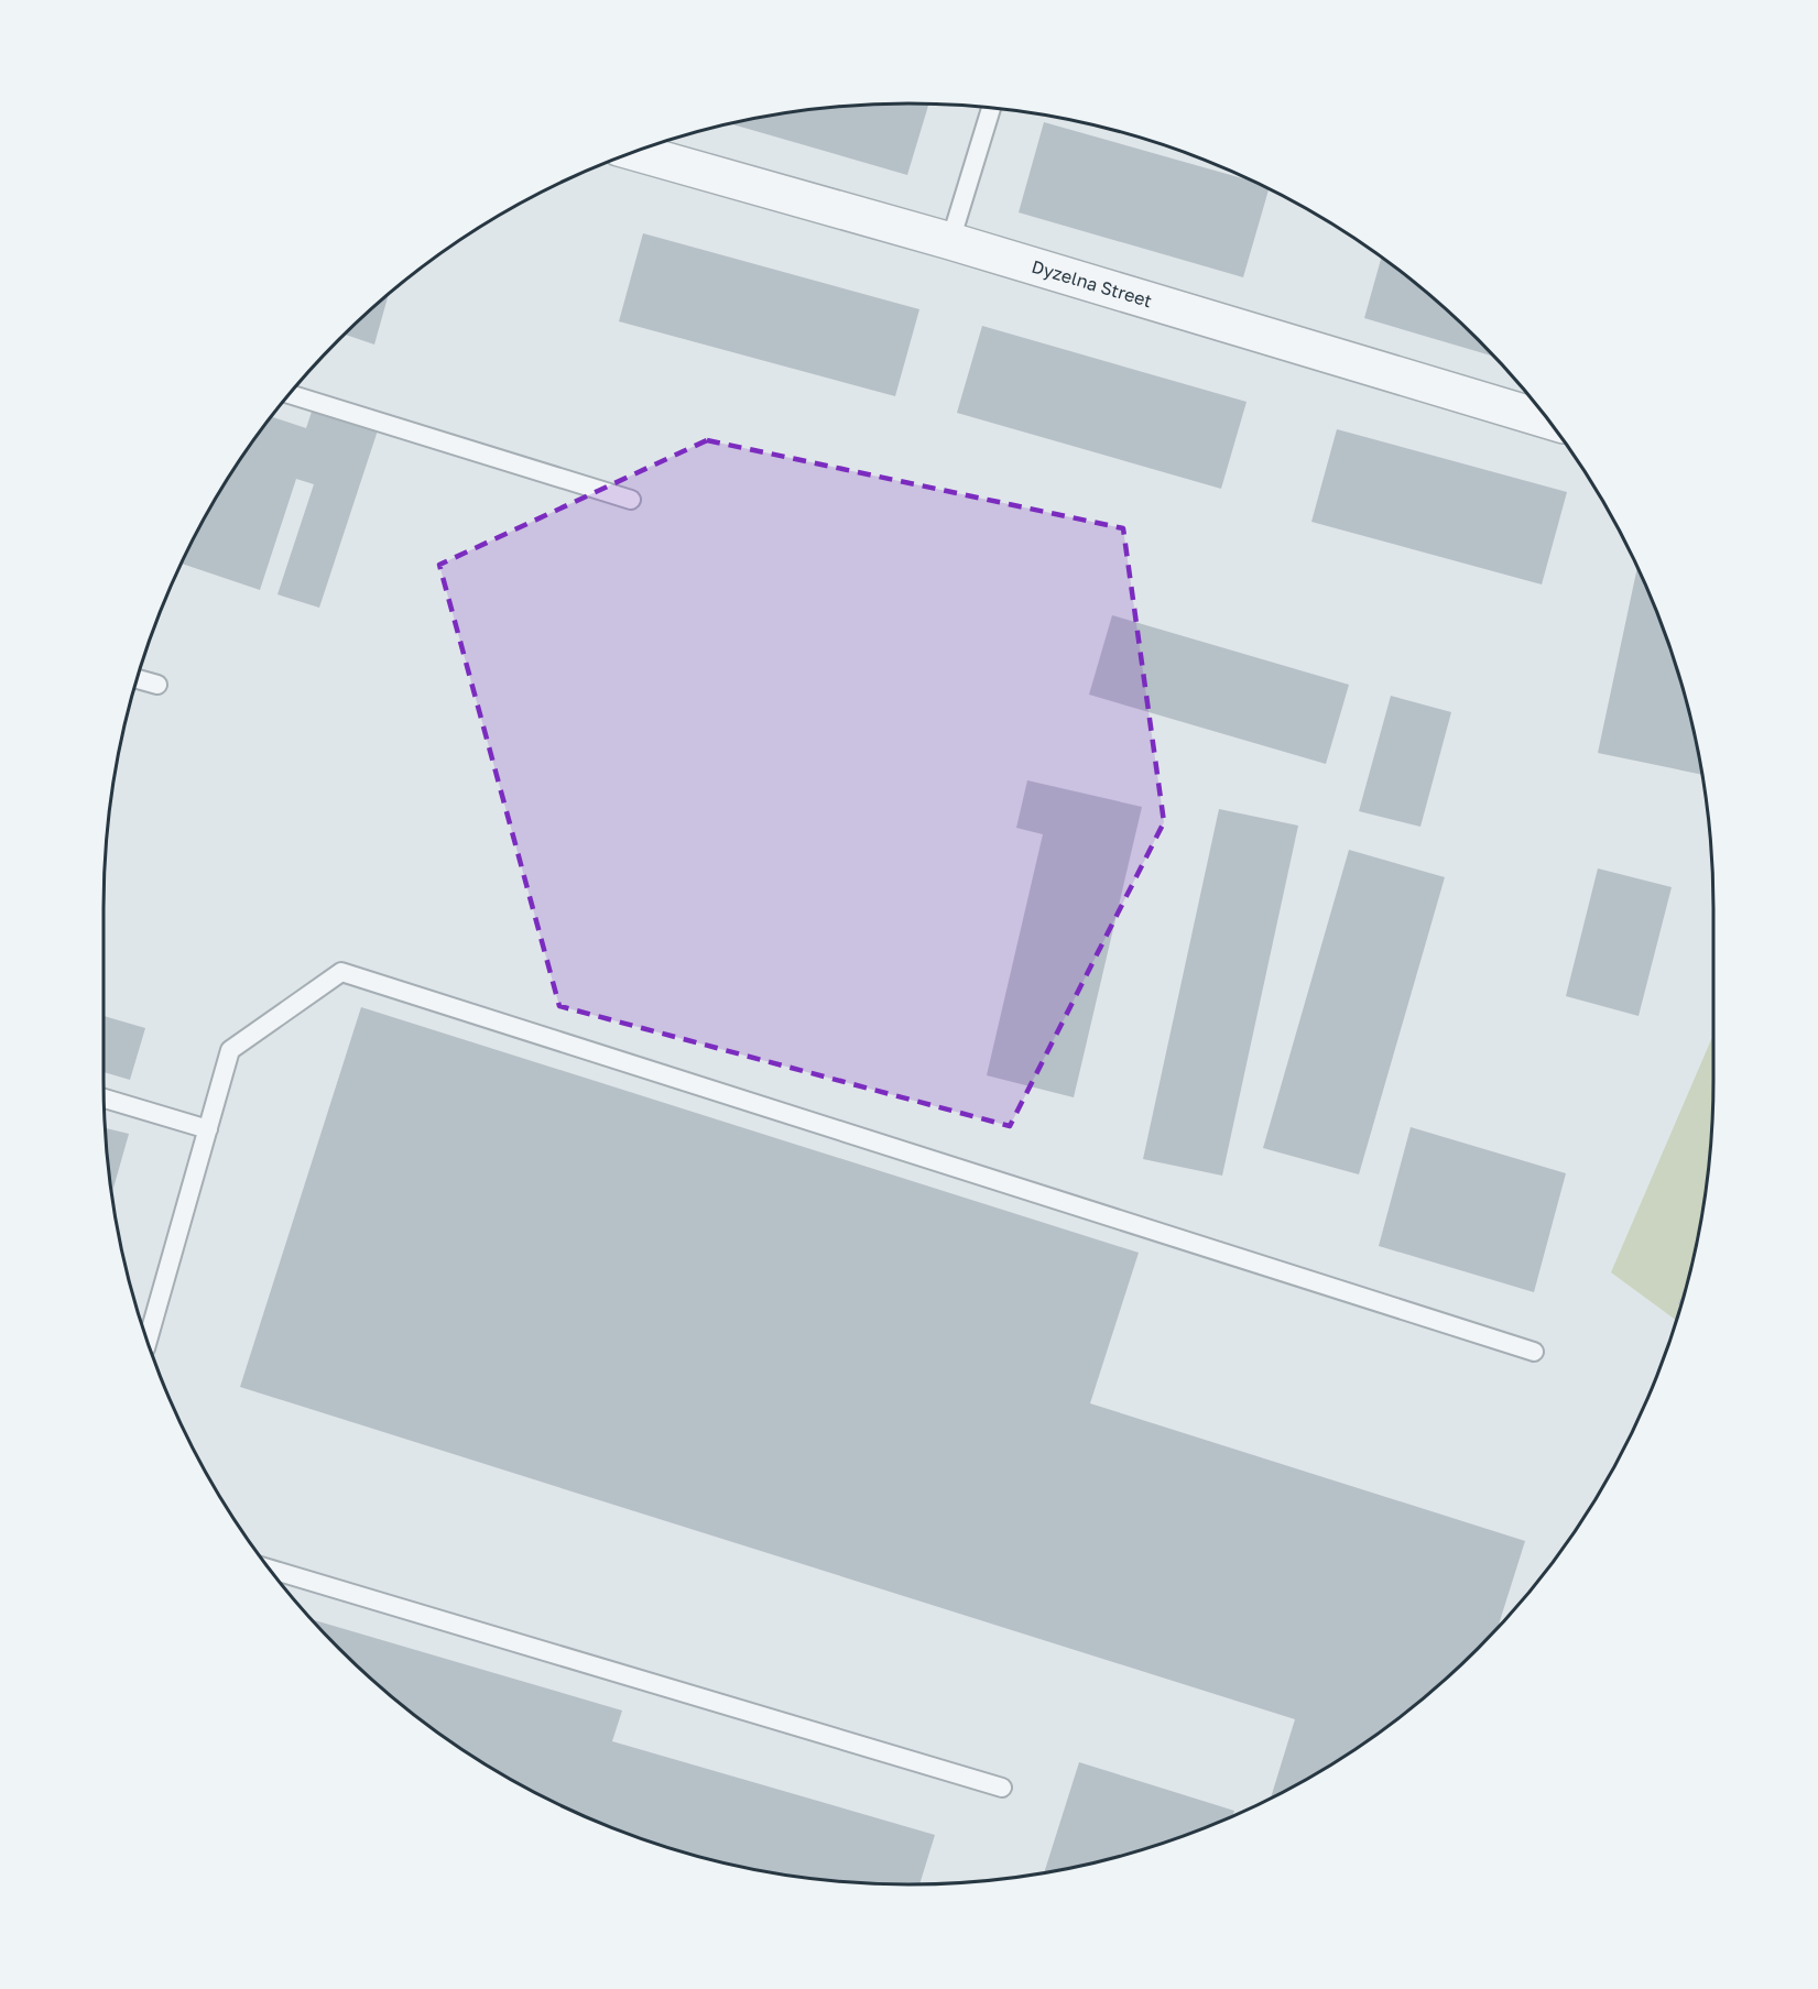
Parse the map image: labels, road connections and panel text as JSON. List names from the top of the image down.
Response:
{
  "streets": {
    "street": ["Dyzelna Street"]
  }
}
